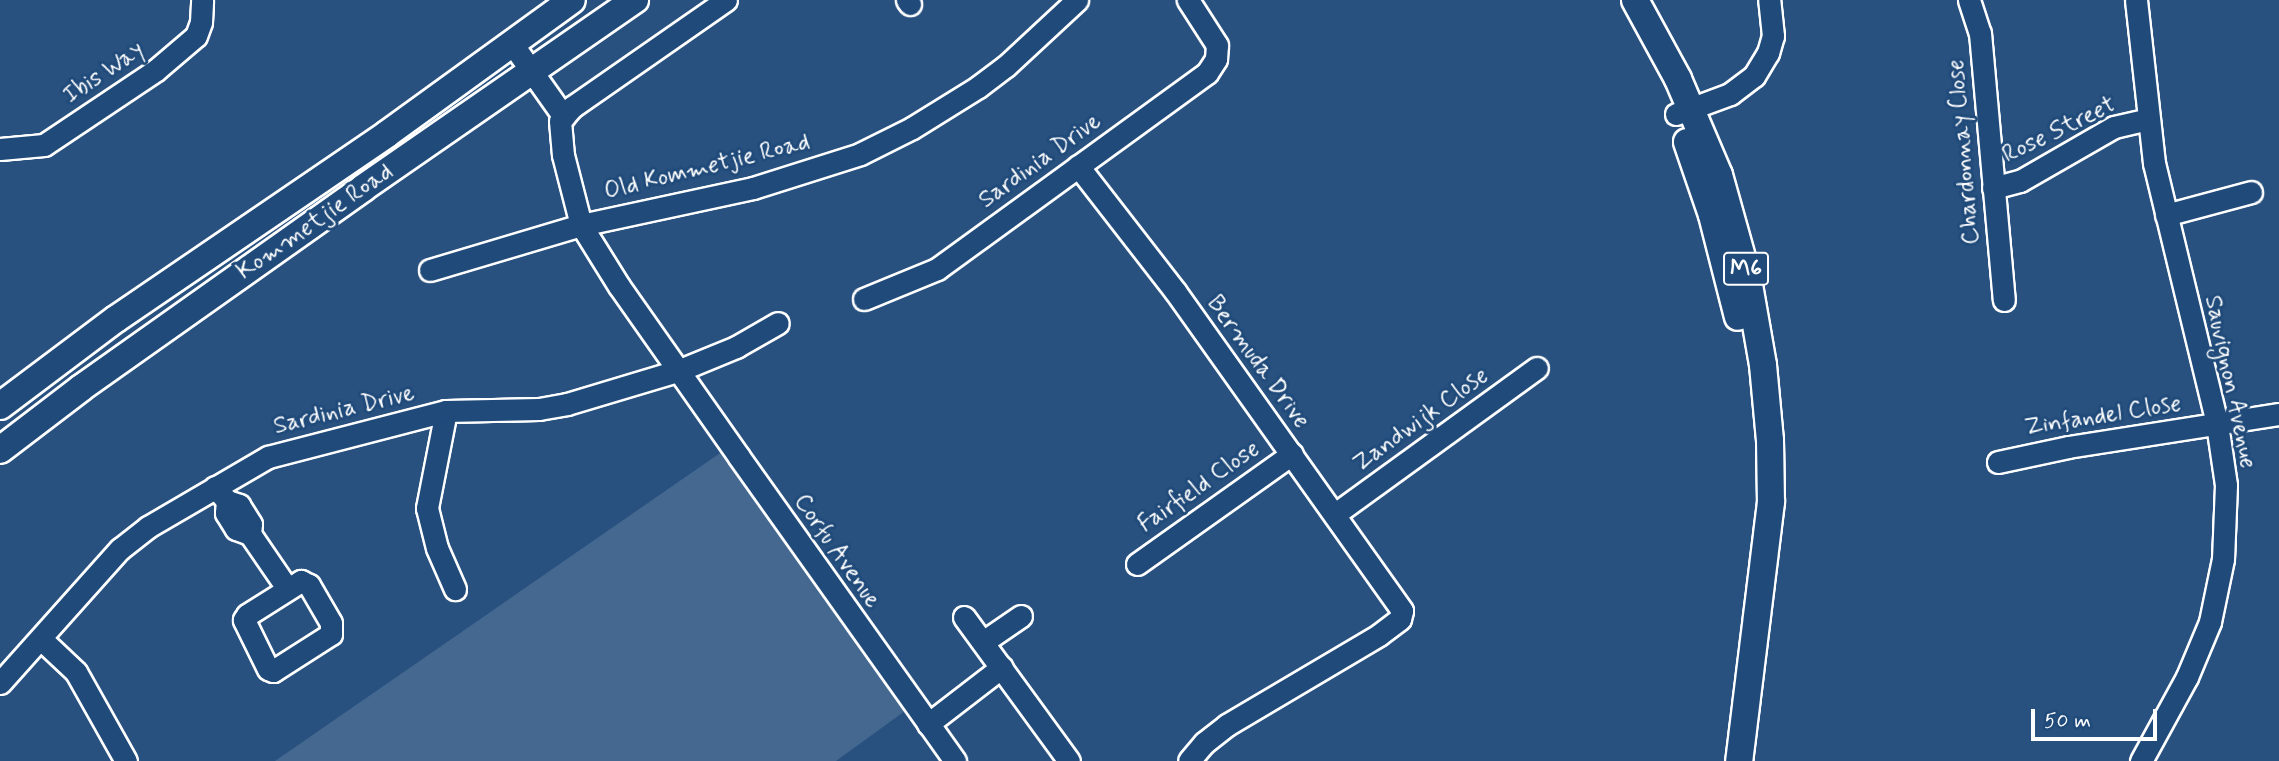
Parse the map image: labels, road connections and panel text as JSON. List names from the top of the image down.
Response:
{
  "streets": {
    "main road": ["Kommetjie Road", "M6"],
    "street": [
      "Ibis Way",
      "Rose Street",
      "Chardonnay Close",
      "Sardinia Drive",
      "Old Kommetjie Road",
      "Bermuda Drive",
      "Sauvignon Avenue",
      "Zinfandel Close",
      "Zandwijk Close",
      "Fairfield Close",
      "Corfu Avenue"
    ]
  },
  "crossings": [
    ["Rose Street", "Chardonnay Close"],
    ["Rose Street", "Sauvignon Avenue"],
    ["Sardinia Drive", "Bermuda Drive"],
    ["Sardinia Drive", "Corfu Avenue"],
    ["Old Kommetjie Road", "Corfu Avenue"],
    ["Bermuda Drive", "Zandwijk Close"],
    ["Bermuda Drive", "Fairfield Close"],
    ["Sauvignon Avenue", "Zinfandel Close"]
  ],
  "scale_bar": "50 m"
}
